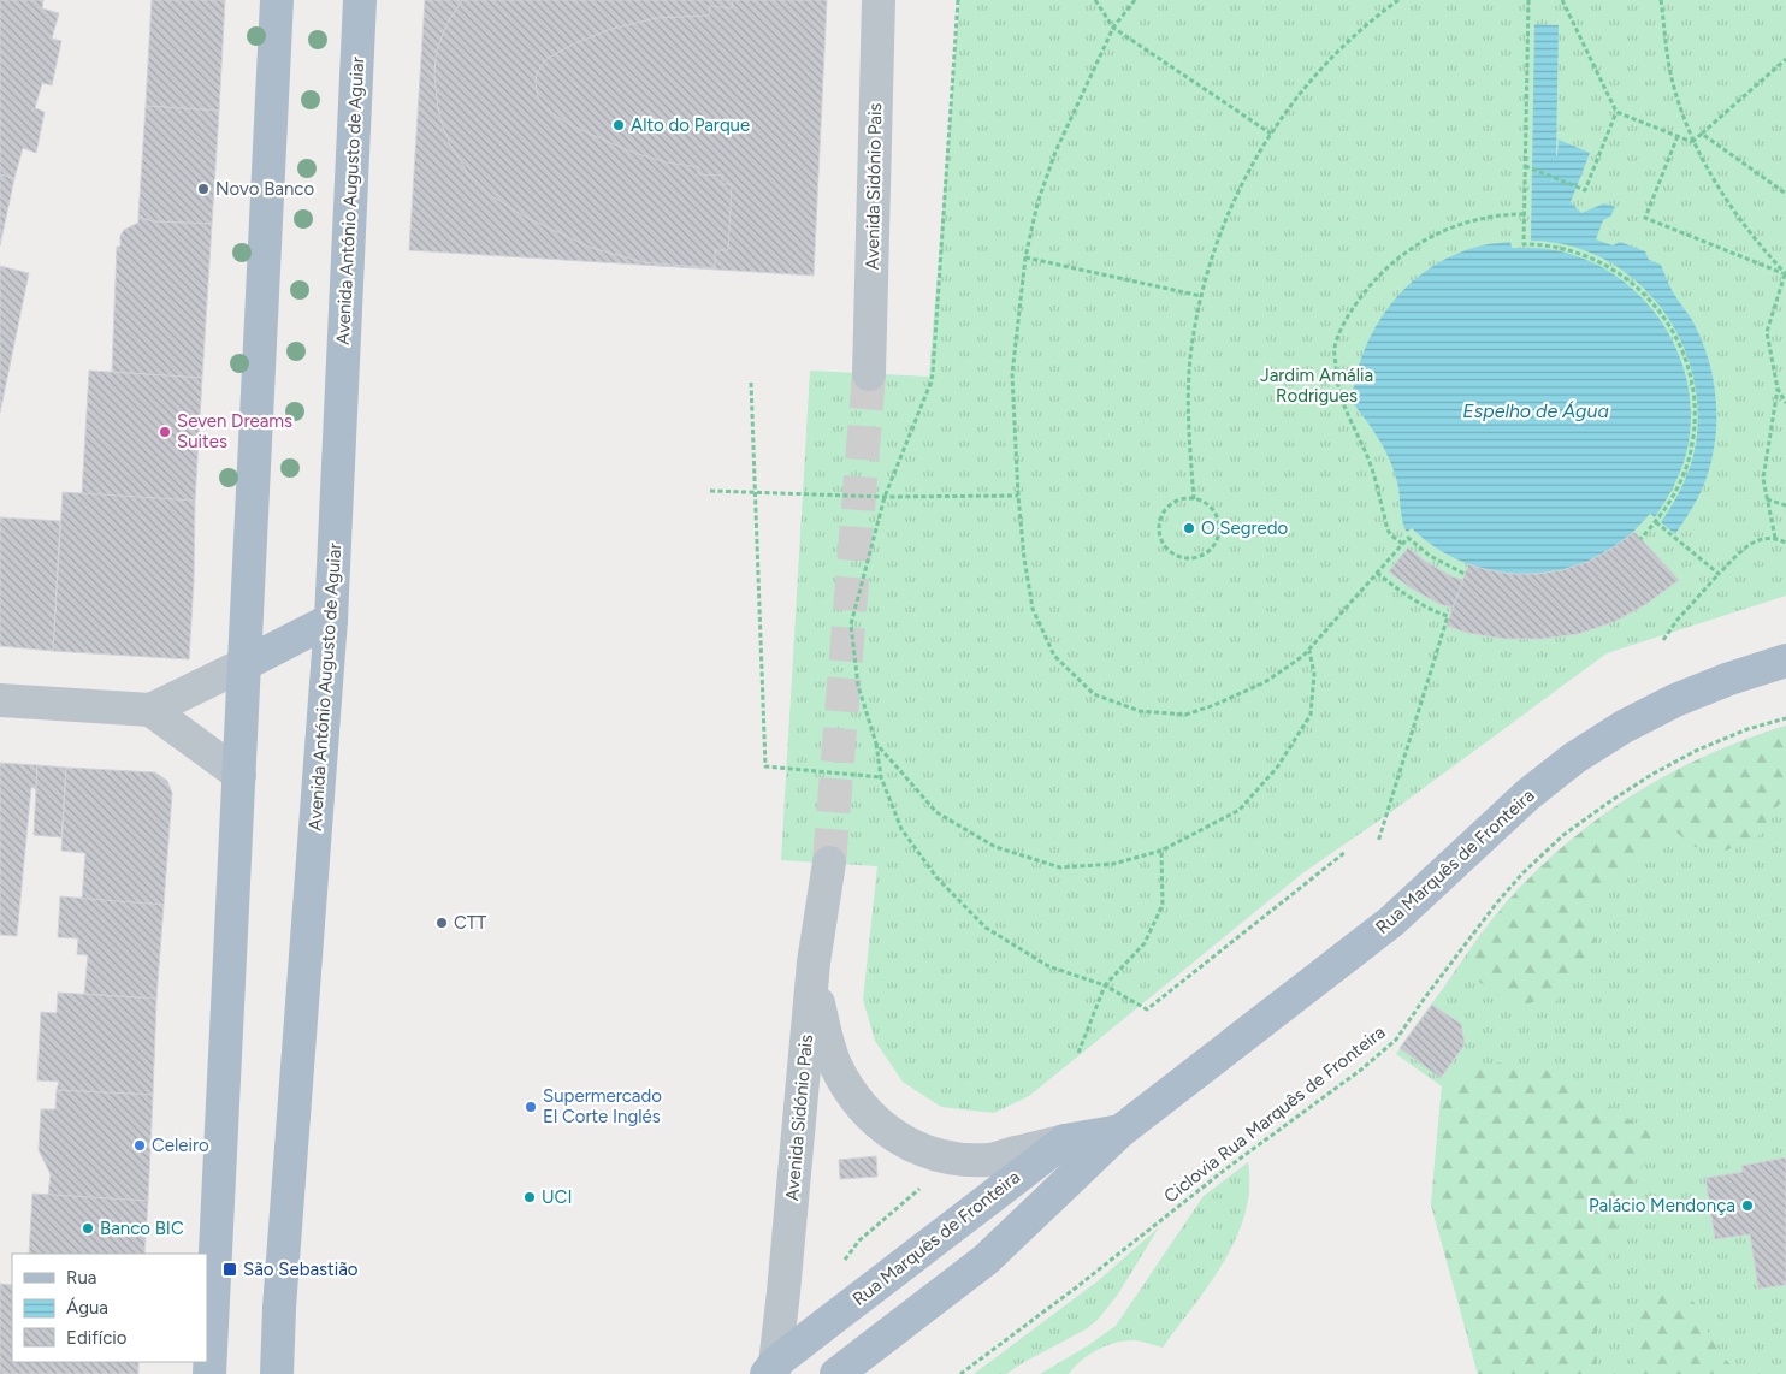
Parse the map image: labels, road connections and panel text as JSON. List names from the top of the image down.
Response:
{
  "streets": {
    "main road": ["Avenida António Augusto de Aguiar", "Rua Marquês de Fronteira"],
    "street": ["Avenida Sidónio Pais"],
    "path": ["Ciclovia Rua Marquês de Fronteira"]
  },
  "crossings": [
    ["Avenida Sidónio Pais", "Rua Marquês de Fronteira"]
  ],
  "water": ["Espelho de Água"],
  "parks": ["Jardim Amália Rodrigues"],
  "places": {
    "other": [
      "Alto do Parque",
      "Novo Banco",
      "Seven Dreams Suites",
      "O Segredo",
      "CTT",
      "Supermercado El Corte Inglés",
      "Celeiro",
      "UCI",
      "Palácio Mendonça",
      "Banco BIC"
    ],
    "transit": ["São Sebastião"]
  },
  "legend": ["Rua", "Água", "Edifício"]
}
